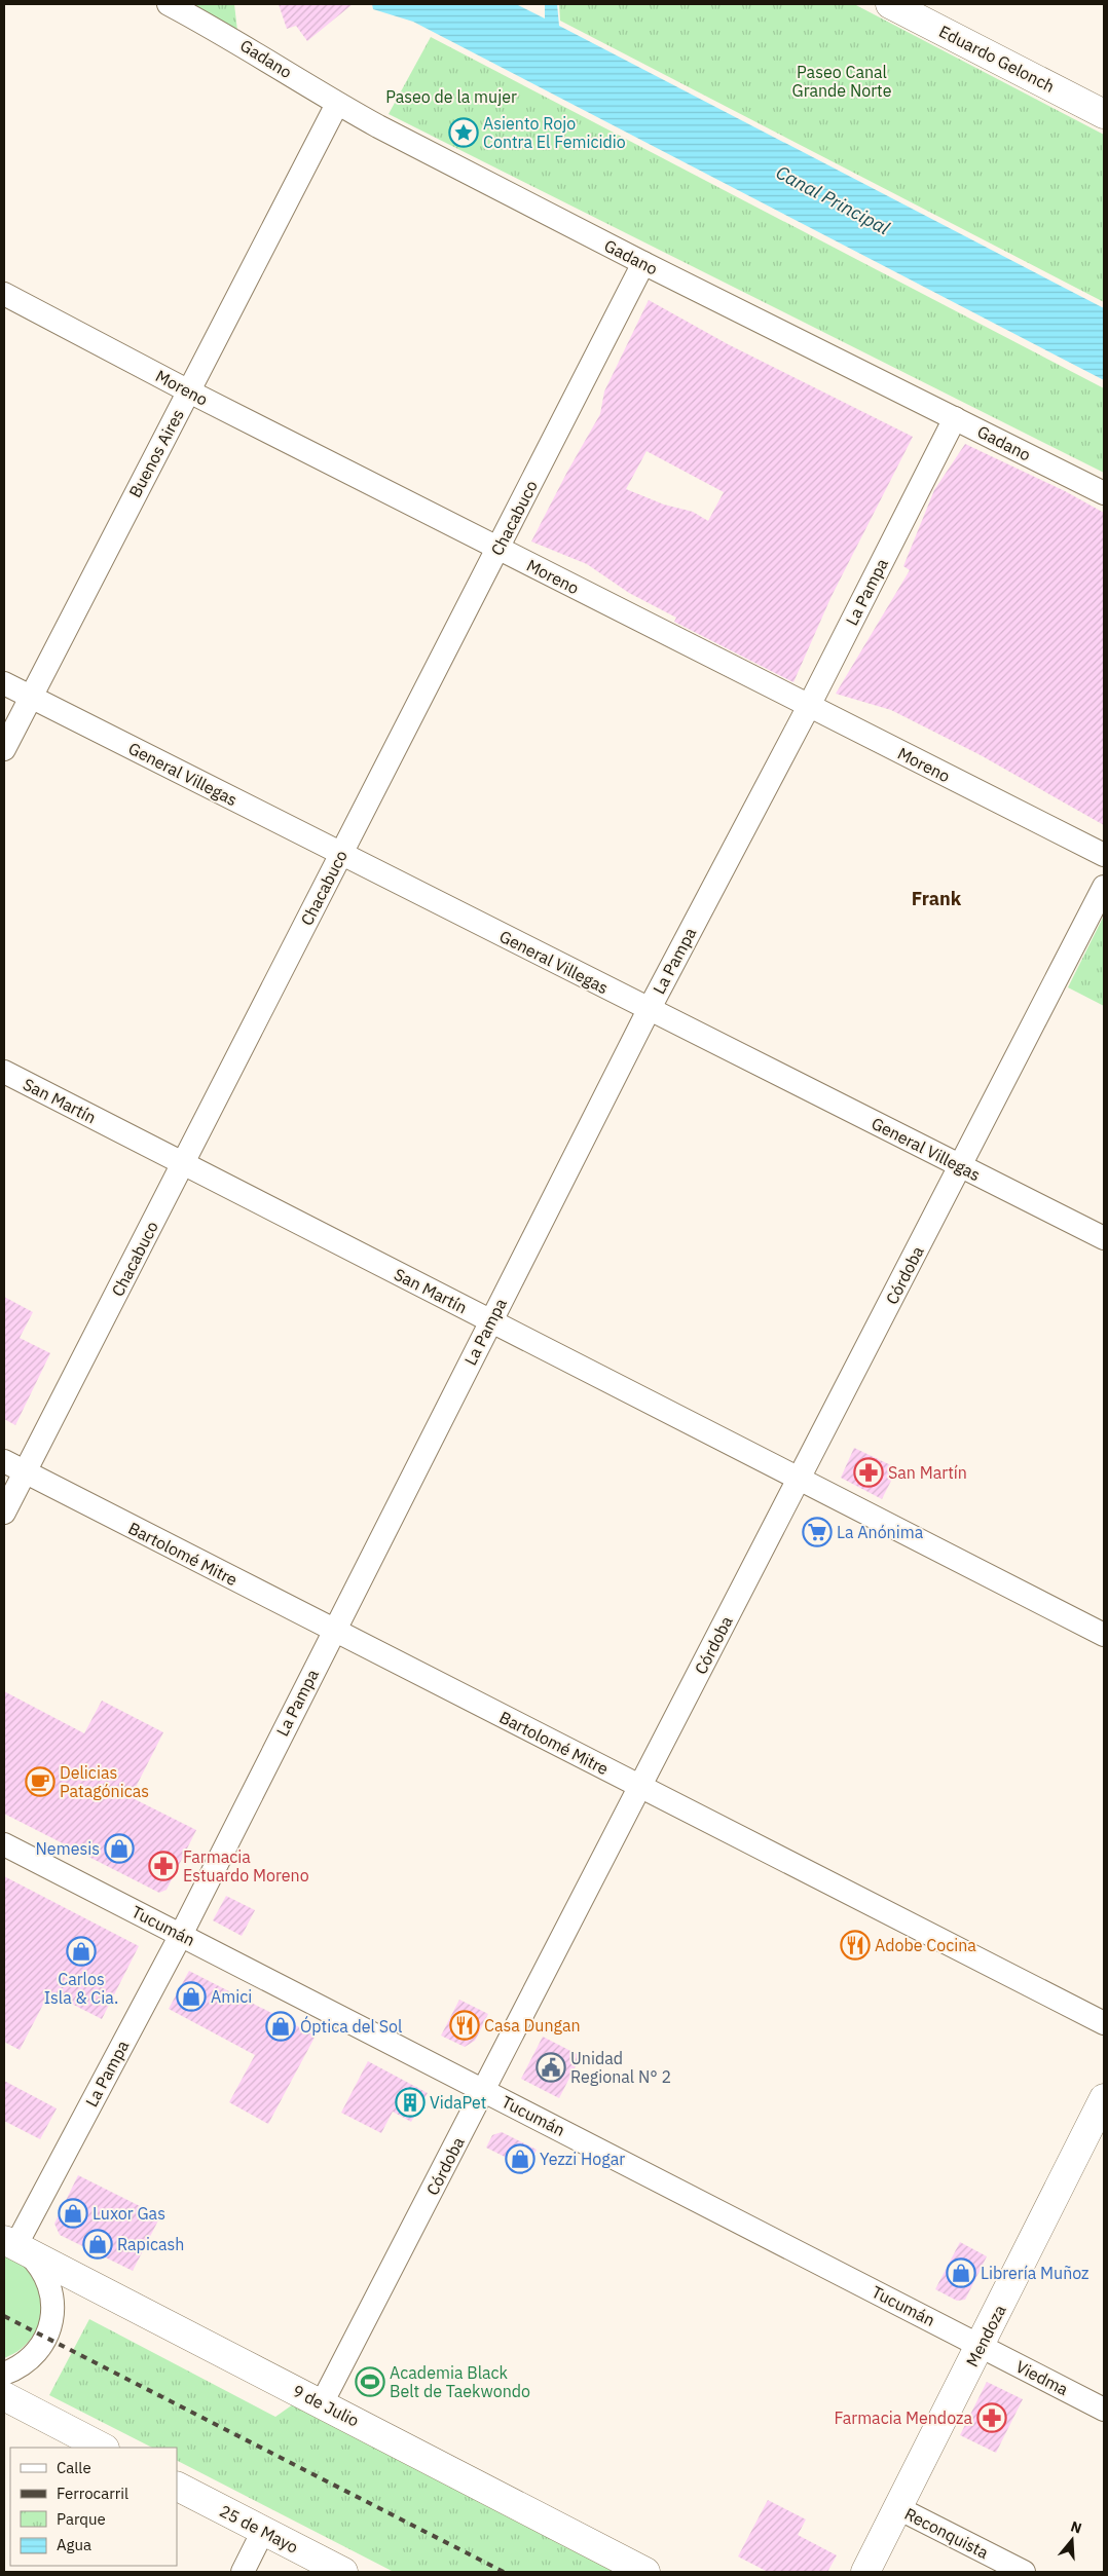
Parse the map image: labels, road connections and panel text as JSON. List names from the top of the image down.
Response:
{
  "streets": {
    "main road": [
      "Eduardo Gelonch",
      "Mendoza",
      "9 de Julio",
      "25 de Mayo"
    ],
    "street": [
      "Gadano",
      "Moreno",
      "Buenos Aires",
      "Chacabuco",
      "La Pampa",
      "General Villegas",
      "San Martín",
      "Córdoba",
      "Bartolomé Mitre",
      "Tucumán",
      "Viedma",
      "Reconquista"
    ]
  },
  "crossings": [
    ["Gadano", "Buenos Aires"],
    ["Gadano", "Chacabuco"],
    ["Gadano", "La Pampa"],
    ["Moreno", "Buenos Aires"],
    ["Moreno", "Chacabuco"],
    ["Moreno", "La Pampa"],
    ["Buenos Aires", "General Villegas"],
    ["Chacabuco", "General Villegas"],
    ["Chacabuco", "San Martín"],
    ["Chacabuco", "Bartolomé Mitre"],
    ["La Pampa", "General Villegas"],
    ["La Pampa", "San Martín"],
    ["La Pampa", "Bartolomé Mitre"],
    ["La Pampa", "Tucumán"],
    ["La Pampa", "9 de Julio"],
    ["General Villegas", "Córdoba"],
    ["San Martín", "Córdoba"],
    ["Córdoba", "Bartolomé Mitre"],
    ["Córdoba", "Tucumán"],
    ["Córdoba", "9 de Julio"],
    ["Tucumán", "Mendoza"],
    ["Tucumán", "Viedma"],
    ["Mendoza", "Viedma"],
    ["Mendoza", "Reconquista"]
  ],
  "districts": ["Frank"],
  "water": ["Canal Principal"],
  "parks": ["Paseo Canal Grande Norte", "Paseo de la mujer"],
  "places": {
    "place": ["Asiento Rojo Contra El Femicidio"],
    "pharmacy": ["San Martín", "Farmacia Estuardo Moreno", "Farmacia Mendoza"],
    "supermarket": ["La Anónima"],
    "cafe": ["Delicias Patagónicas"],
    "shop": [
      "Nemesis",
      "Carlos Isla & Cia.",
      "Amici",
      "Óptica del Sol",
      "Yezzi Hogar",
      "Luxor Gas",
      "Rapicash",
      "Librería Muñoz"
    ],
    "restaurant": ["Adobe Cocina", "Casa Dungan"],
    "public building": ["Unidad Regional N° 2"],
    "building": ["VidaPet"],
    "sports": ["Academia Black Belt de Taekwondo"]
  },
  "legend": [
    "Calle",
    "Ferrocarril",
    "Parque",
    "Agua"
  ],
  "north": "top"
}
